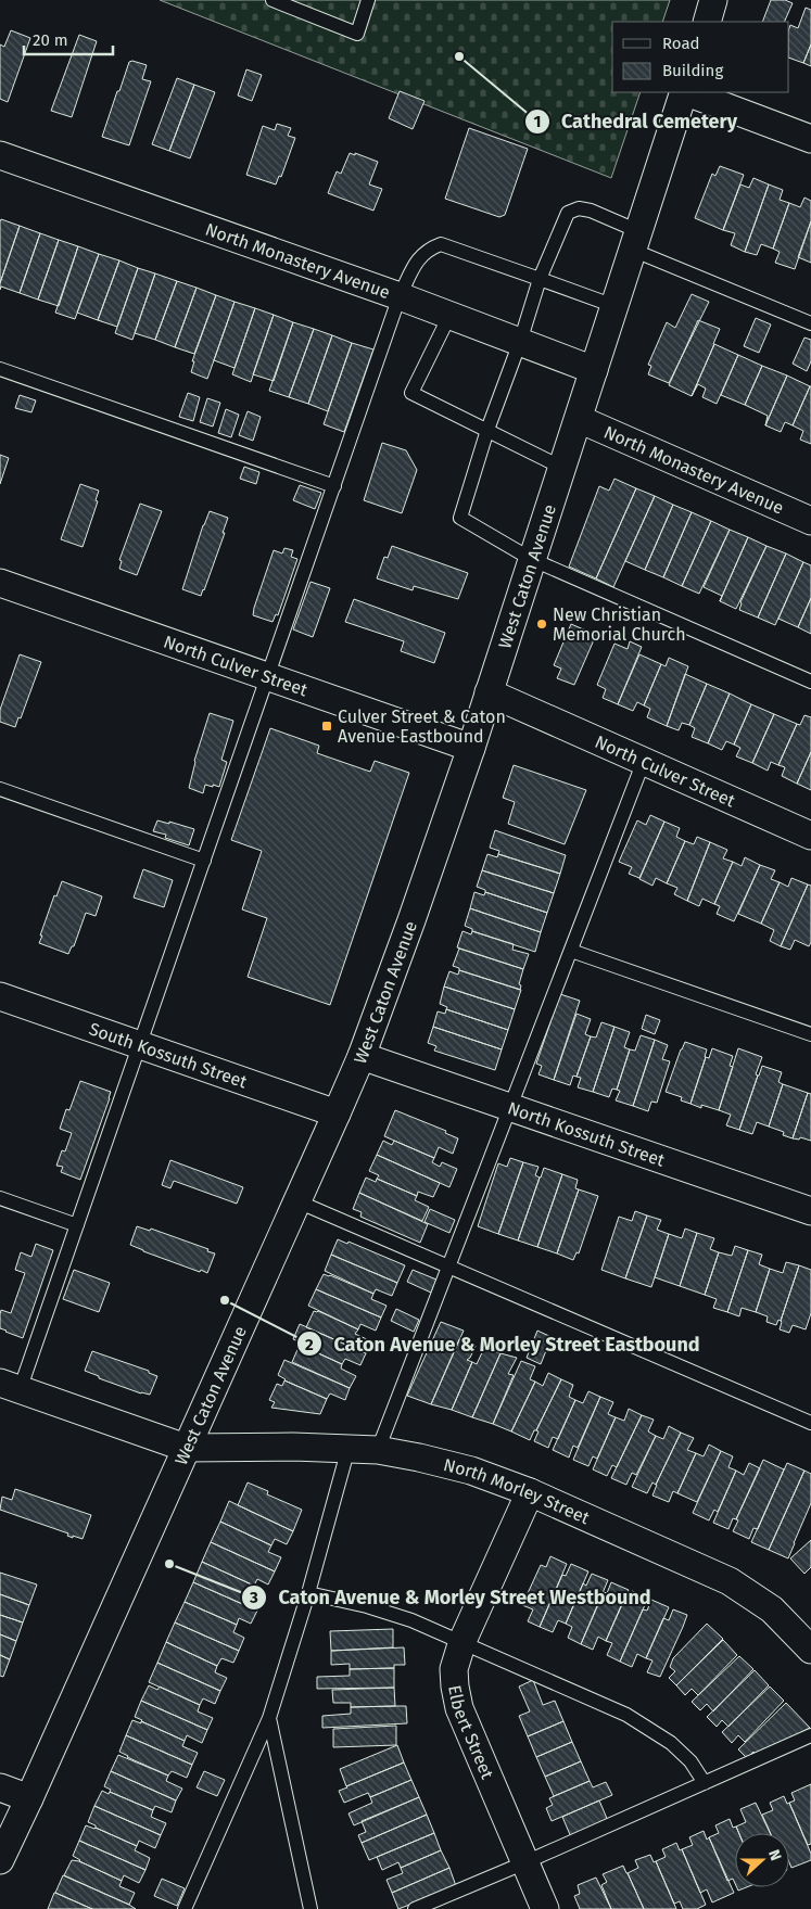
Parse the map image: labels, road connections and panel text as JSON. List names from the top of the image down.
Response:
{
  "streets": {
    "street": [
      "North Monastery Avenue",
      "West Caton Avenue",
      "North Culver Street",
      "South Kossuth Street",
      "North Kossuth Street",
      "North Morley Street",
      "Elbert Street"
    ]
  },
  "crossings": [
    ["North Monastery Avenue", "West Caton Avenue"],
    ["West Caton Avenue", "North Culver Street"],
    ["West Caton Avenue", "South Kossuth Street"],
    ["West Caton Avenue", "North Kossuth Street"],
    ["West Caton Avenue", "North Morley Street"],
    ["North Morley Street", "Elbert Street"]
  ],
  "places": {
    "other": [
      "Cathedral Cemetery",
      "New Christian Memorial Church",
      "Caton Avenue & Morley Street Eastbound",
      "Caton Avenue & Morley Street Westbound"
    ],
    "transit": ["Culver Street & Caton Avenue Eastbound"]
  },
  "legend": ["Road", "Building"],
  "scale_bar": "20 m",
  "north": "right"
}
